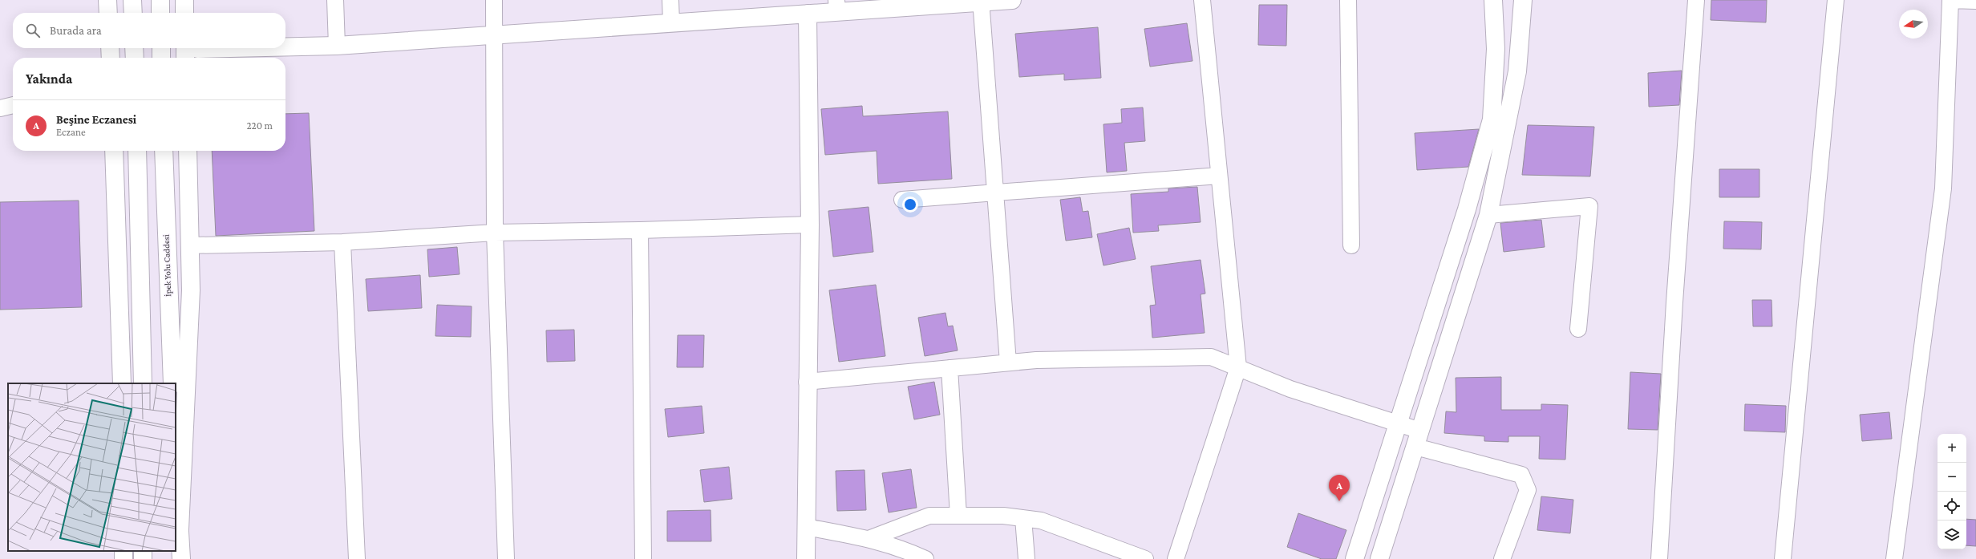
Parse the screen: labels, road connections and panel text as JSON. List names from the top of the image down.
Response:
{
  "streets": {
    "main road": ["İpek Yolu Caddesi"]
  },
  "north": "left",
  "page": {
    "search": "Burada ara",
    "heading": "Yakında",
    "list": [
      {
        "mark": "A",
        "name": "Beşine Eczanesi",
        "note": "Eczane",
        "value": "220 m"
      }
    ],
    "map_buttons": ["+", "−"],
    "pins": "A"
  }
}
